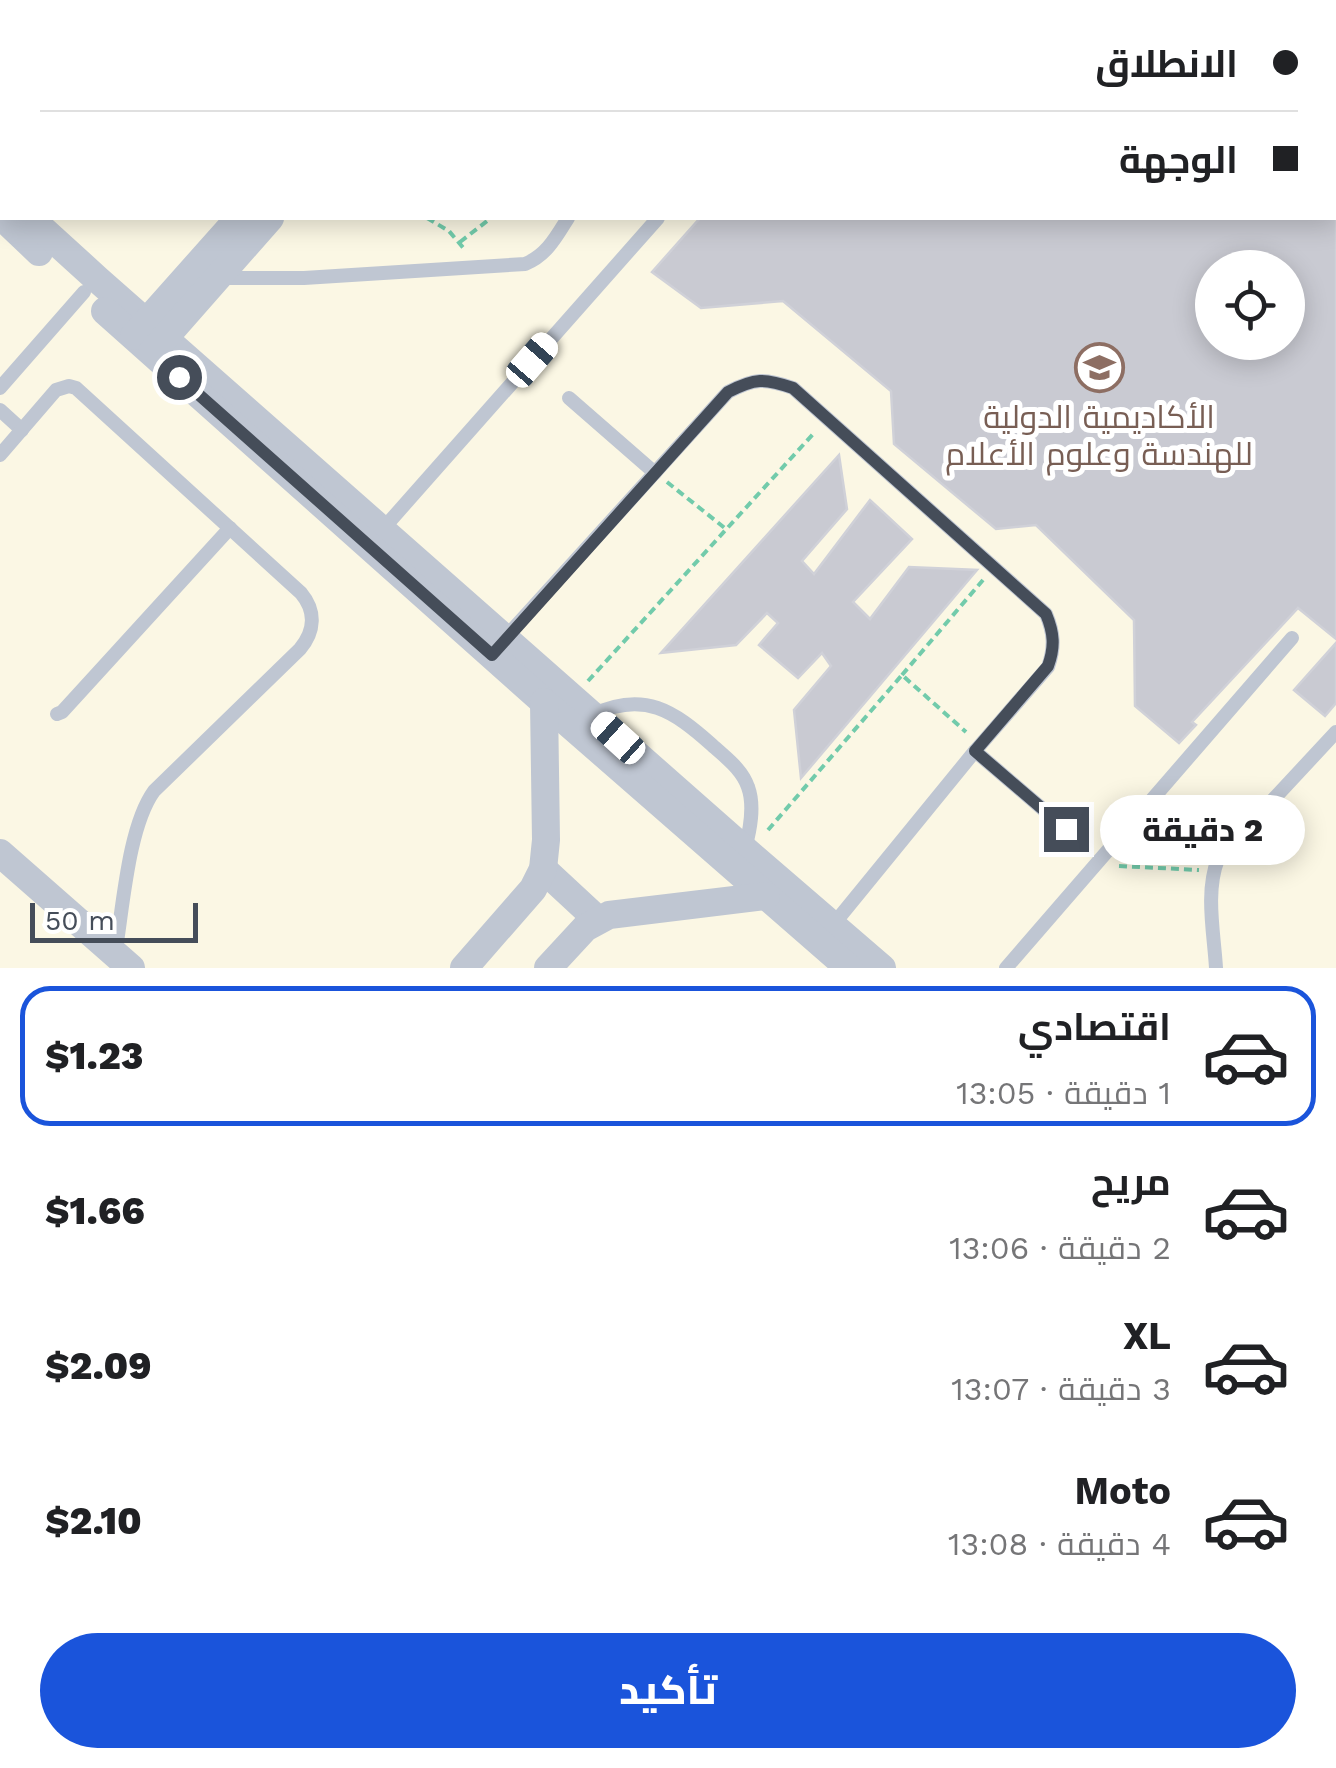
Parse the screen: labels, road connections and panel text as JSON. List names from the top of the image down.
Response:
{
  "places": {
    "school or university": ["الأكاديمية الدولية للهندسة وعلوم الأعلام"]
  },
  "scale_bar": "50 m",
  "page": {
    "banner": ["الانطلاق", "الوجهة"],
    "bubble": "2 دقيقة",
    "scale": "50 m",
    "list": [
      {
        "name": "اقتصادي",
        "note": "1 دقيقة · 13:05",
        "value": "$1.23"
      },
      {
        "name": "مريح",
        "note": "2 دقيقة · 13:06",
        "value": "$1.66"
      },
      {
        "name": "XL",
        "note": "3 دقيقة · 13:07",
        "value": "$2.09"
      },
      {
        "name": "Moto",
        "note": "4 دقيقة · 13:08",
        "value": "$2.10"
      }
    ],
    "buttons": "تأكيد"
  }
}
